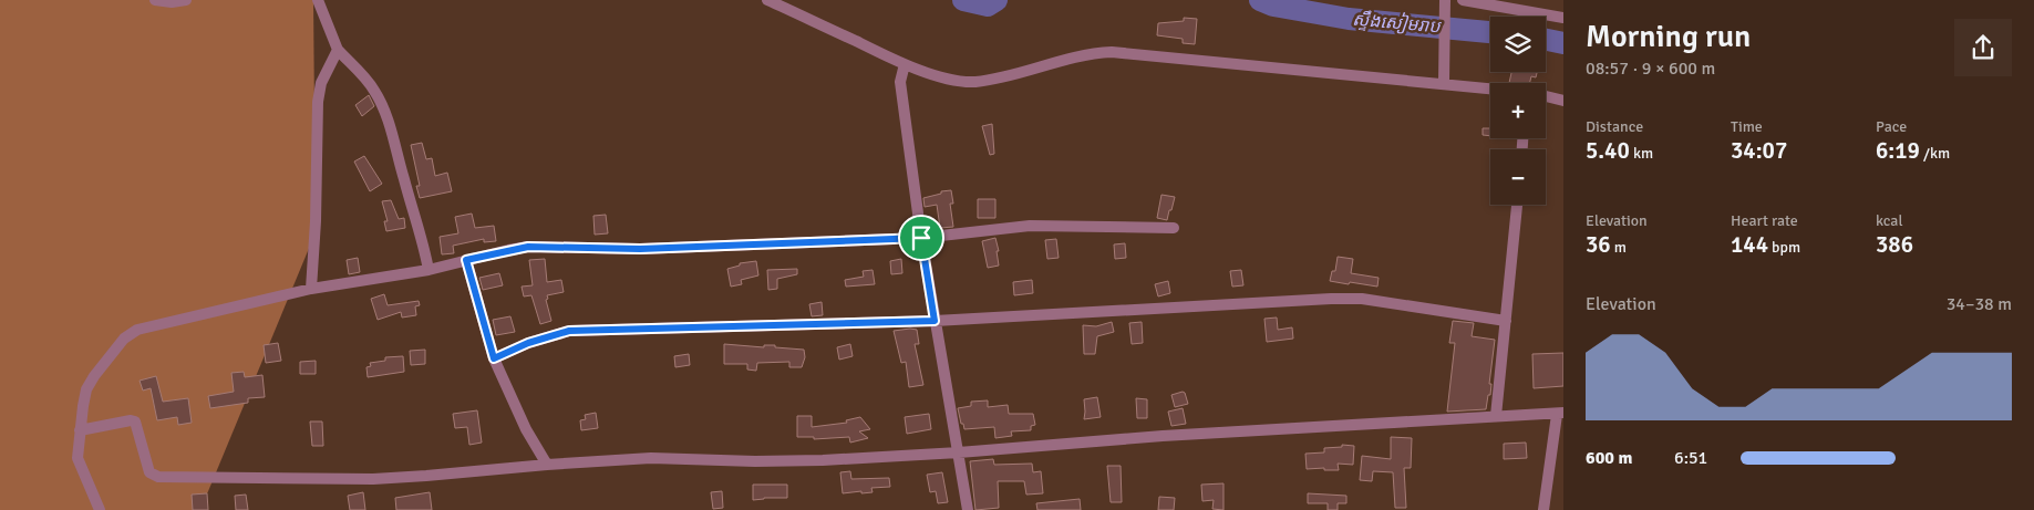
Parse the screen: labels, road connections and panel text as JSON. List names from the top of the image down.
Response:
{
  "water": ["ស្ទឹងសៀមរាប"],
  "page": {
    "heading": ["Morning run", "08:57 · 9 × 600 m"],
    "map_buttons": ["+", "−"],
    "stats": [
      ["Distance", "5.40 km"],
      ["Time", "34:07"],
      ["Pace", "6:19 /km"],
      ["Elevation", "36 m"],
      ["Heart rate", "144 bpm"],
      ["kcal", "386"]
    ],
    "chart": ["Elevation", "34–38 m"],
    "list": [
      {
        "name": "600 m",
        "note": "6:51"
      }
    ]
  }
}
